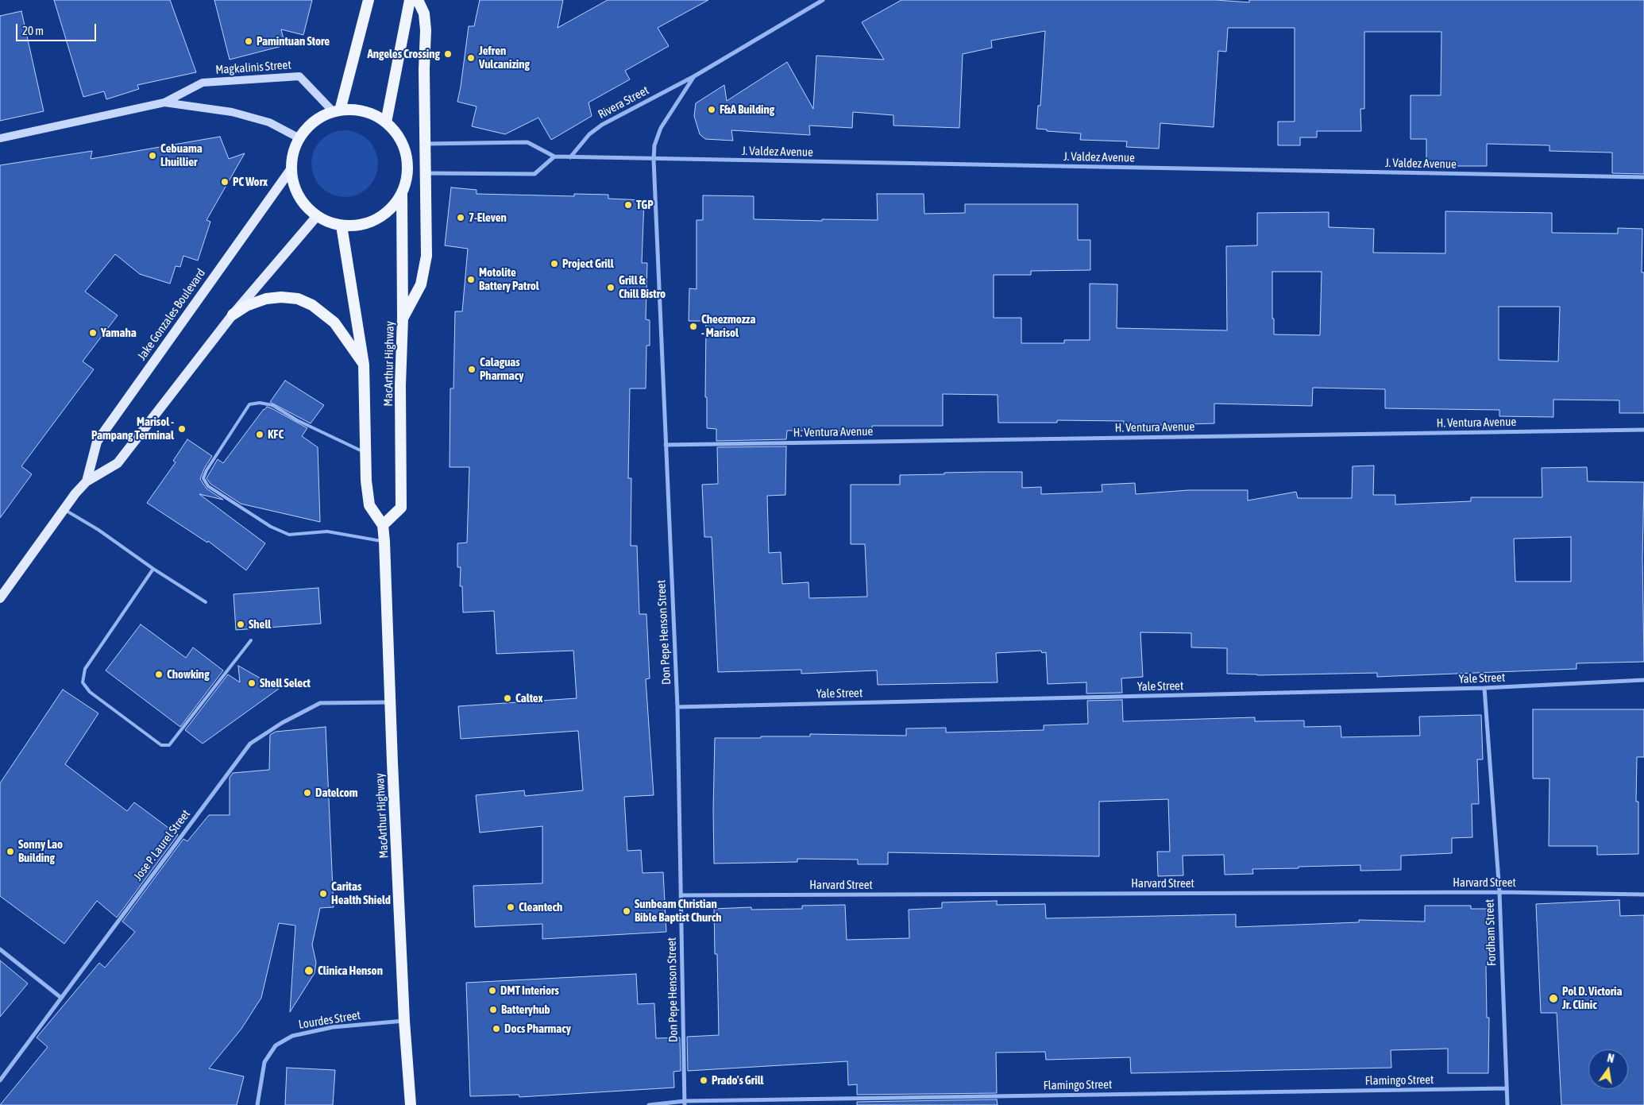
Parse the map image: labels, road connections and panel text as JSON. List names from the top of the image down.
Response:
{
  "streets": {
    "highway": ["MacArthur Highway"],
    "main road": ["Magkalinis Street", "Jake Gonzales Boulevard"],
    "street": [
      "Rivera Street",
      "J. Valdez Avenue",
      "H. Ventura Avenue",
      "Don Pepe Henson Street",
      "Yale Street",
      "Jose P. Laurel Street",
      "Harvard Street",
      "Fordham Street",
      "Lourdes Street",
      "Flamingo Street"
    ]
  },
  "crossings": [
    ["Magkalinis Street", "Jake Gonzales Boulevard"],
    ["Magkalinis Street", "MacArthur Highway"],
    ["Rivera Street", "J. Valdez Avenue"],
    ["Rivera Street", "Don Pepe Henson Street"],
    ["J. Valdez Avenue", "Don Pepe Henson Street"],
    ["Jake Gonzales Boulevard", "MacArthur Highway"],
    ["MacArthur Highway", "Jose P. Laurel Street"],
    ["MacArthur Highway", "Lourdes Street"],
    ["H. Ventura Avenue", "Don Pepe Henson Street"],
    ["Don Pepe Henson Street", "Yale Street"],
    ["Don Pepe Henson Street", "Harvard Street"],
    ["Don Pepe Henson Street", "Flamingo Street"],
    ["Yale Street", "Fordham Street"],
    ["Harvard Street", "Fordham Street"],
    ["Fordham Street", "Flamingo Street"]
  ],
  "places": [
    "Pamintuan Store",
    "Angeles Crossing",
    "Jefren Vulcanizing",
    "F&A Building",
    "Cebuama Lhuillier",
    "PC Worx",
    "TGP",
    "7-Eleven",
    "Project Grill",
    "Motolite Battery Patrol",
    "Grill & Chill Bistro",
    "Cheezmozza - Marisol",
    "Yamaha",
    "Calaguas Pharmacy",
    "Marisol - Pampang Terminal",
    "KFC",
    "Shell",
    "Chowking",
    "Shell Select",
    "Caltex",
    "Datelcom",
    "Sonny Lao Building",
    "Caritas Health Shield",
    "Cleantech",
    "Sunbeam Christian Bible Baptist Church",
    "Clinica Henson",
    "DMT Interiors",
    "Pol D. Victoria Jr. Clinic",
    "Batteryhub",
    "Docs Pharmacy",
    "Prado's Grill"
  ],
  "scale_bar": "20 m",
  "north": "top"
}
